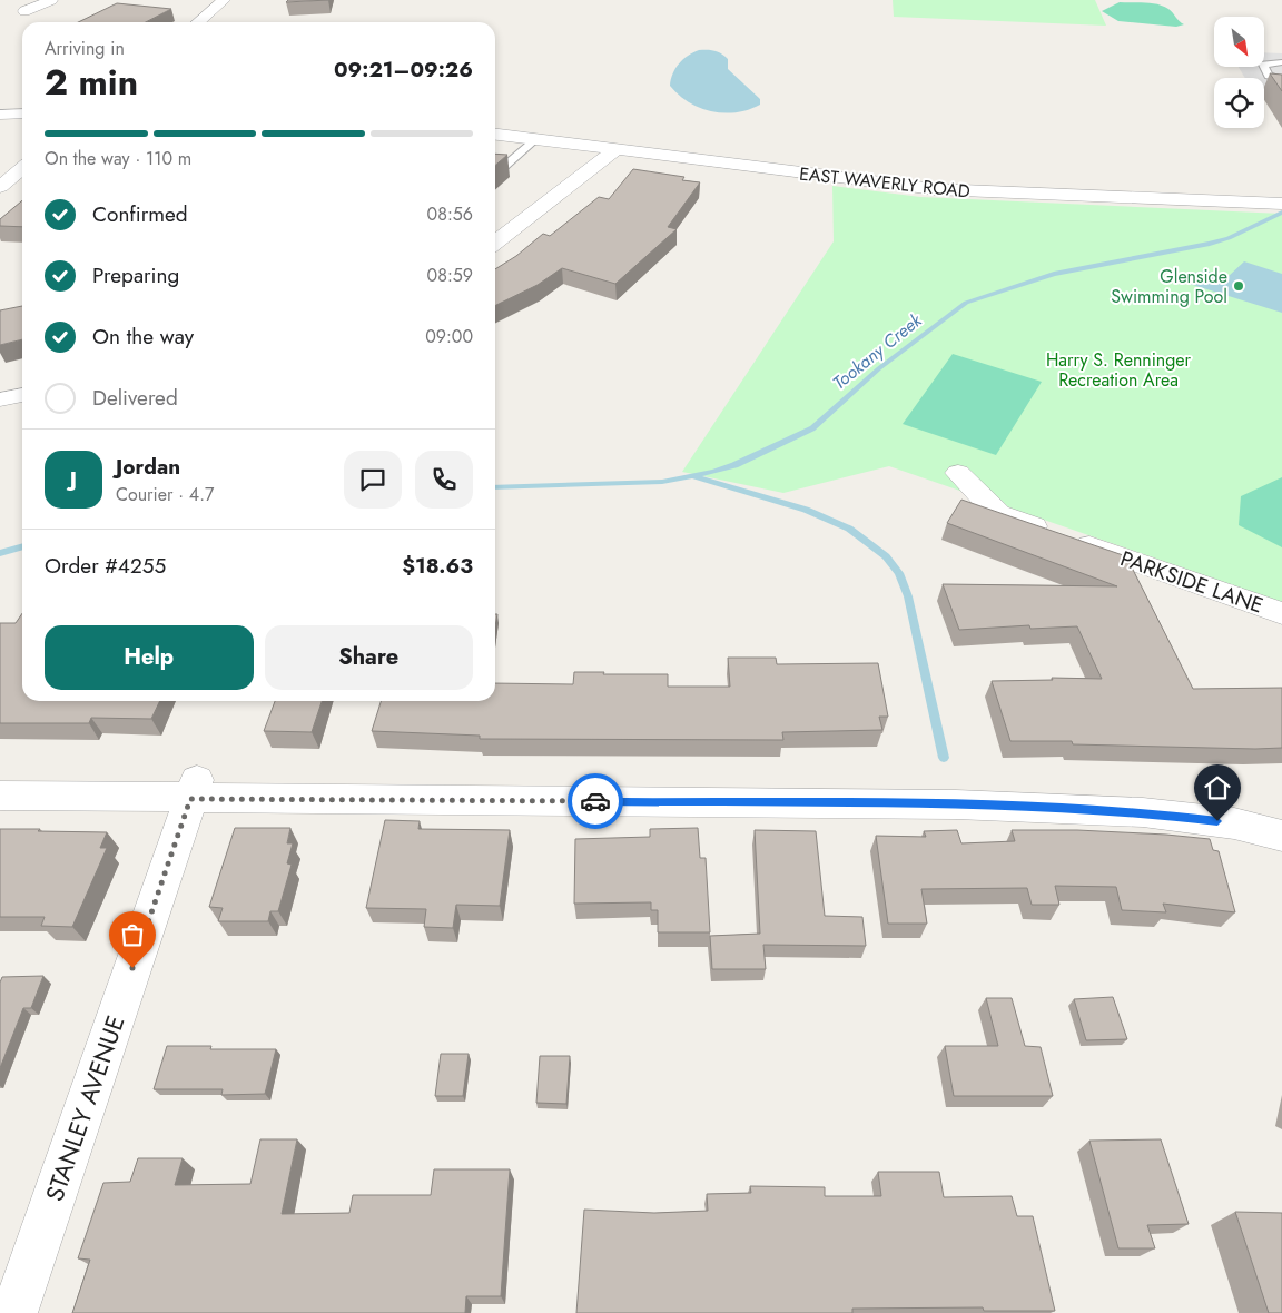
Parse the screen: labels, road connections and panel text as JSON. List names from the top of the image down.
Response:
{
  "streets": {
    "street": ["EAST WAVERLY ROAD", "PARKSIDE LANE", "STANLEY AVENUE"]
  },
  "water": ["Tookany Creek"],
  "parks": ["Harry S. Renninger Recreation Area"],
  "places": ["Glenside Swimming Pool"],
  "north": "bottom right",
  "page": {
    "heading": ["2 min", "Arriving in", "09:21–09:26"],
    "panel": [
      "Jordan",
      "Courier · 4.7",
      "Order #4255",
      "$18.63"
    ],
    "bar": "On the way · 110 m",
    "list": [
      ["Confirmed", "08:56"],
      ["Preparing", "08:59"],
      ["On the way", "09:00"],
      "Delivered"
    ],
    "round": "J",
    "buttons": ["Help", "Share"]
  }
}
